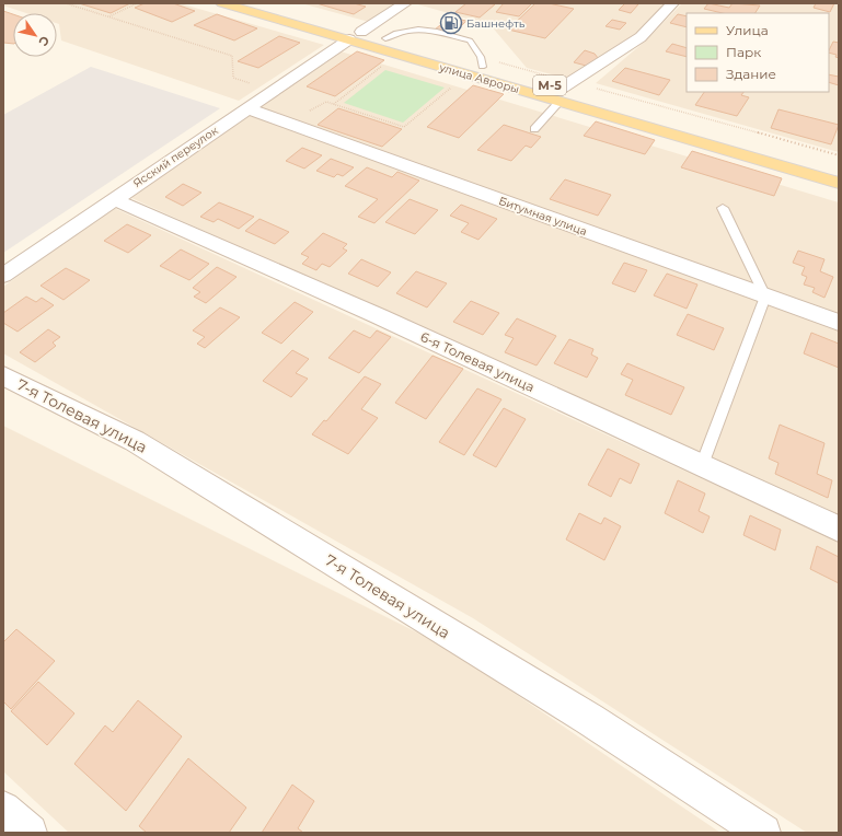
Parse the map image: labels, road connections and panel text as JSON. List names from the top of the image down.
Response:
{
  "streets": {
    "main road": ["улица Авроры", "М-5"],
    "street": [
      "Ясский переулок",
      "Битумная улица",
      "6-я Толевая улица",
      "7-я Толевая улица"
    ]
  },
  "crossings": [
    ["улица Авроры", "Ясский переулок"],
    ["Ясский переулок", "Битумная улица"],
    ["Ясский переулок", "6-я Толевая улица"]
  ],
  "places": {
    "fuel station": ["Башнефть"]
  },
  "legend": ["Улица", "Парк", "Здание"],
  "north": "bottom right"
}
